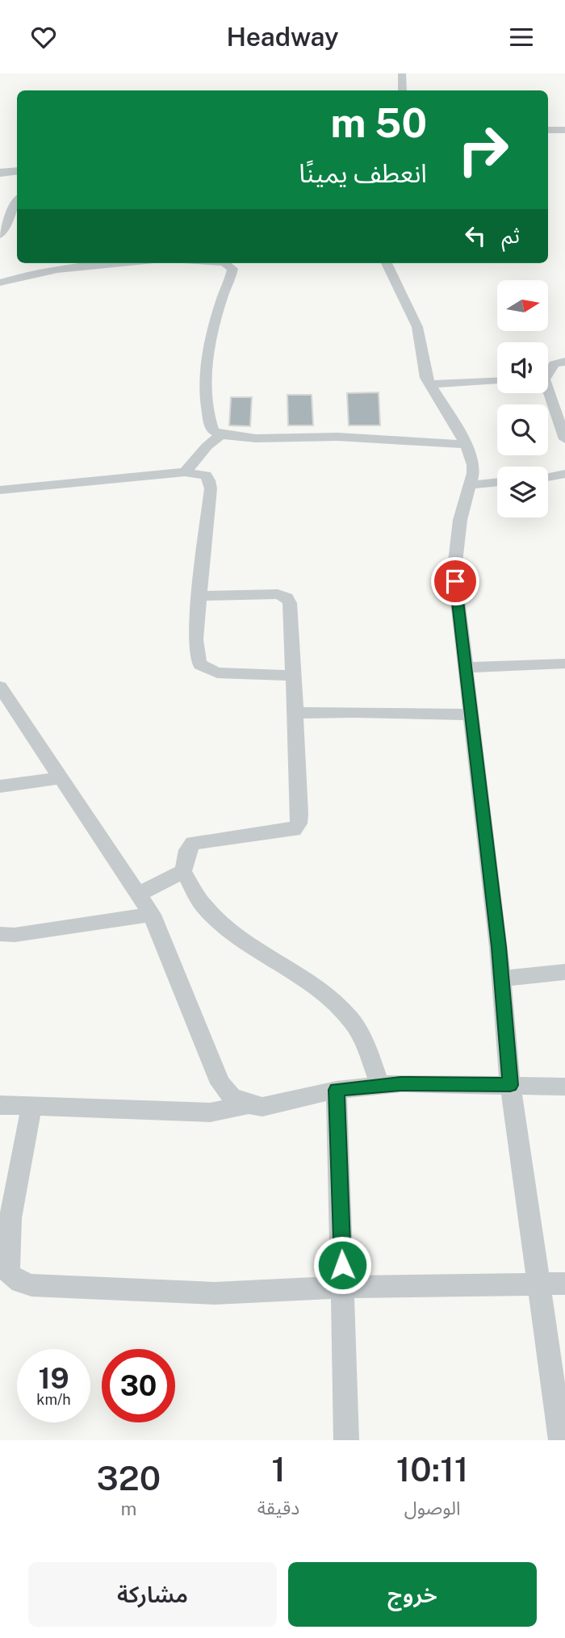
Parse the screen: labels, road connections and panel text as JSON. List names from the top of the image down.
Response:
{
  "north": "right",
  "page": {
    "header": "Headway",
    "turn": ["50 m", "انعطف يمينًا"],
    "then": "ثم",
    "speed": "19 km/h",
    "limit": "30",
    "eta": [
      "10:11",
      "الوصول",
      "1",
      "دقيقة",
      "320",
      "m"
    ],
    "buttons": ["خروج", "مشاركة"]
  }
}
